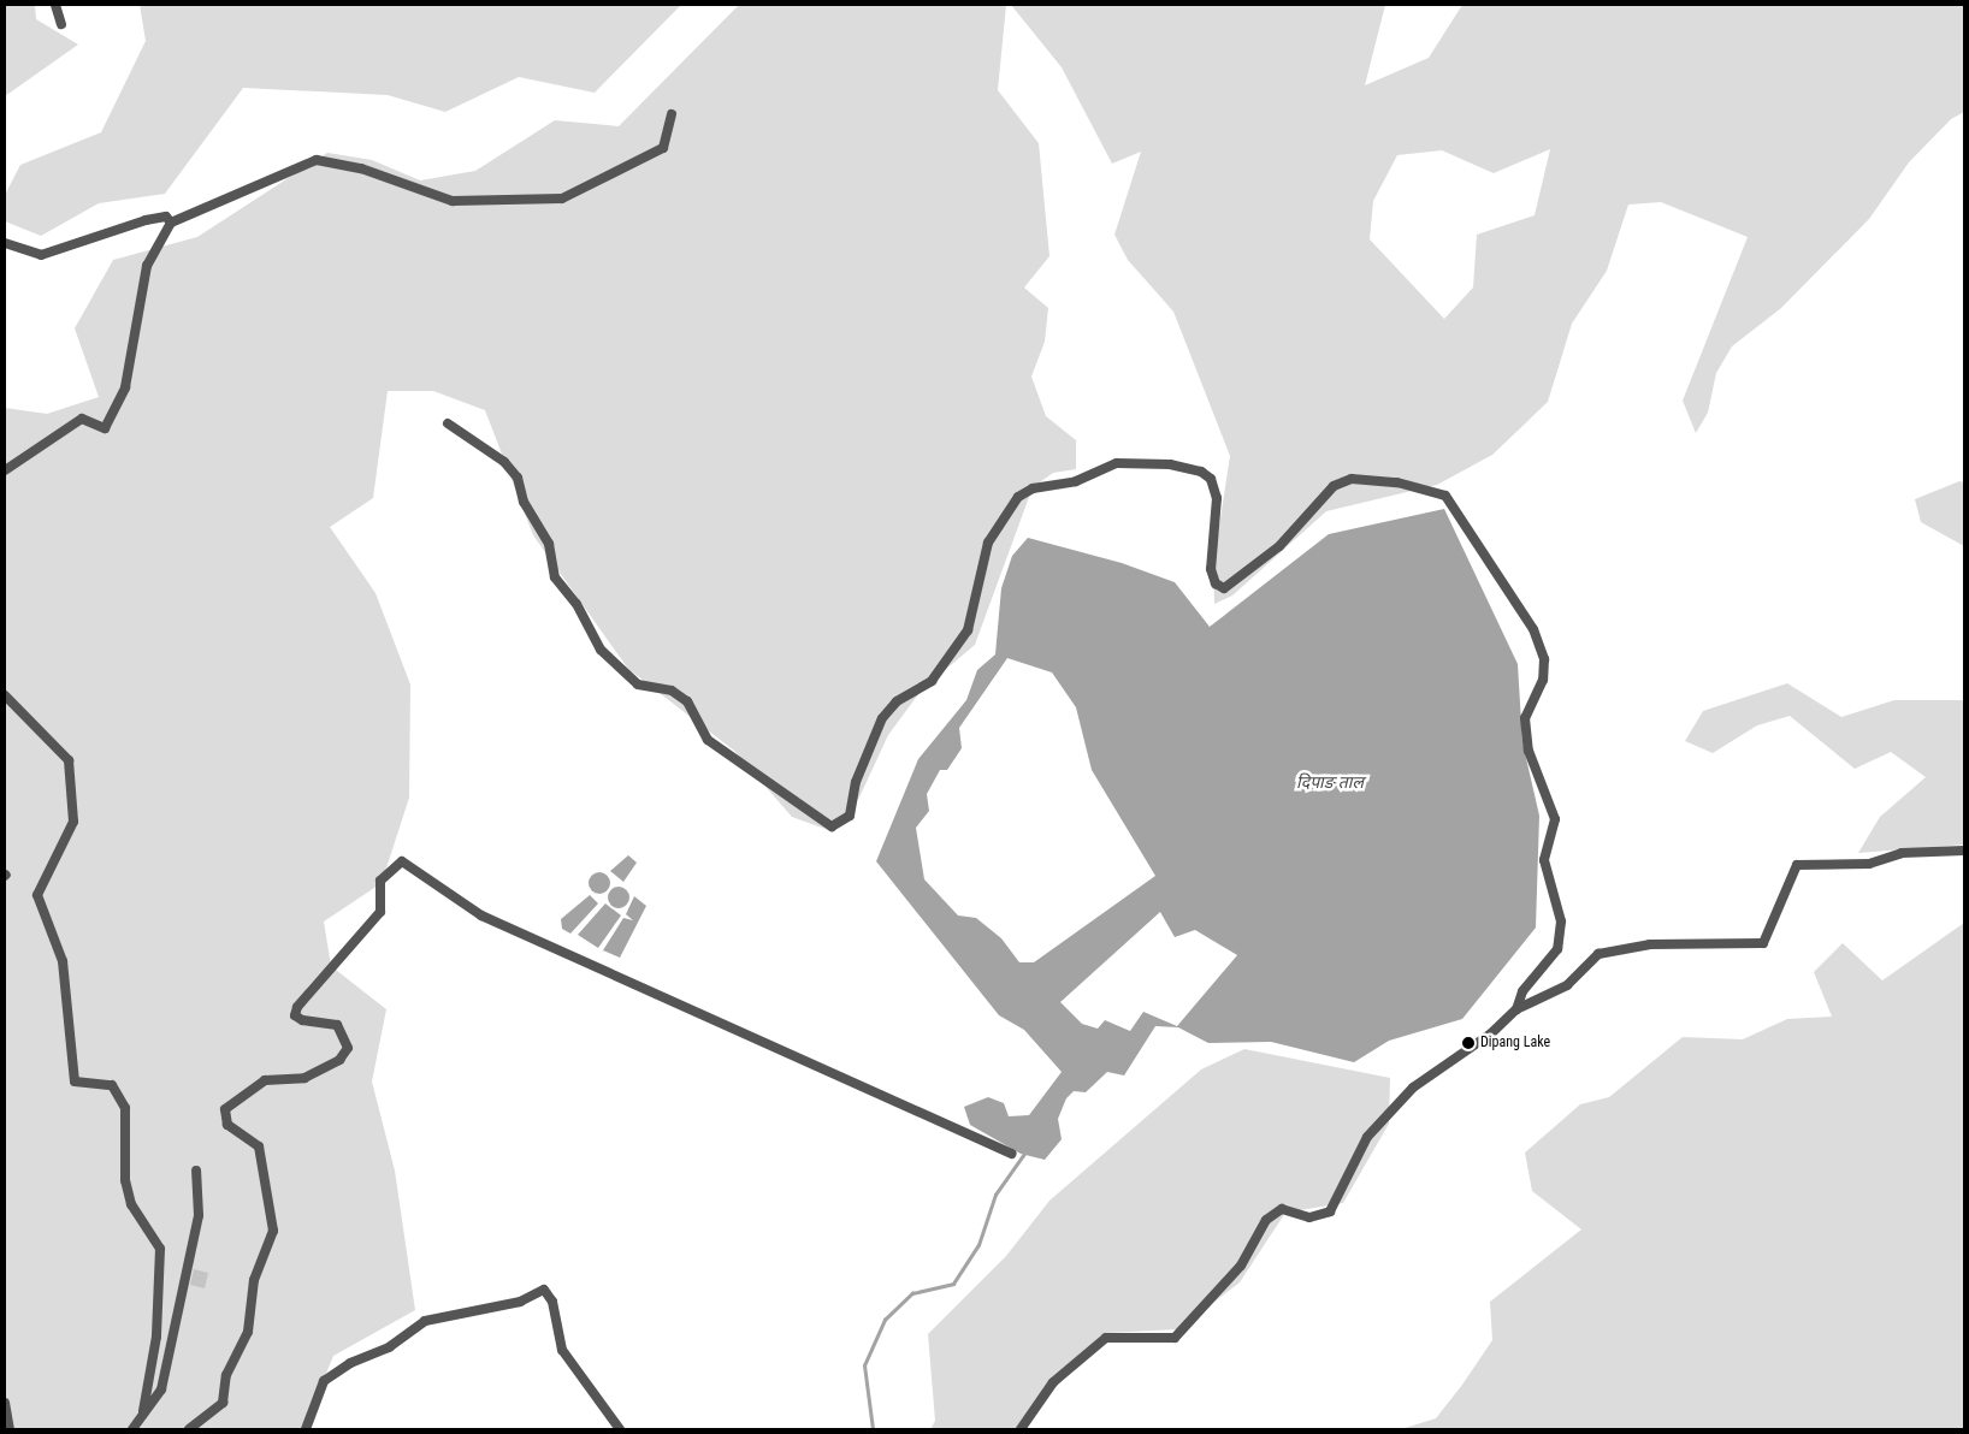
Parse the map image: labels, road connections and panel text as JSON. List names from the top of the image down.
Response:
{
  "water": ["दिपाङ ताल"],
  "places": ["Dipang Lake"]
}
